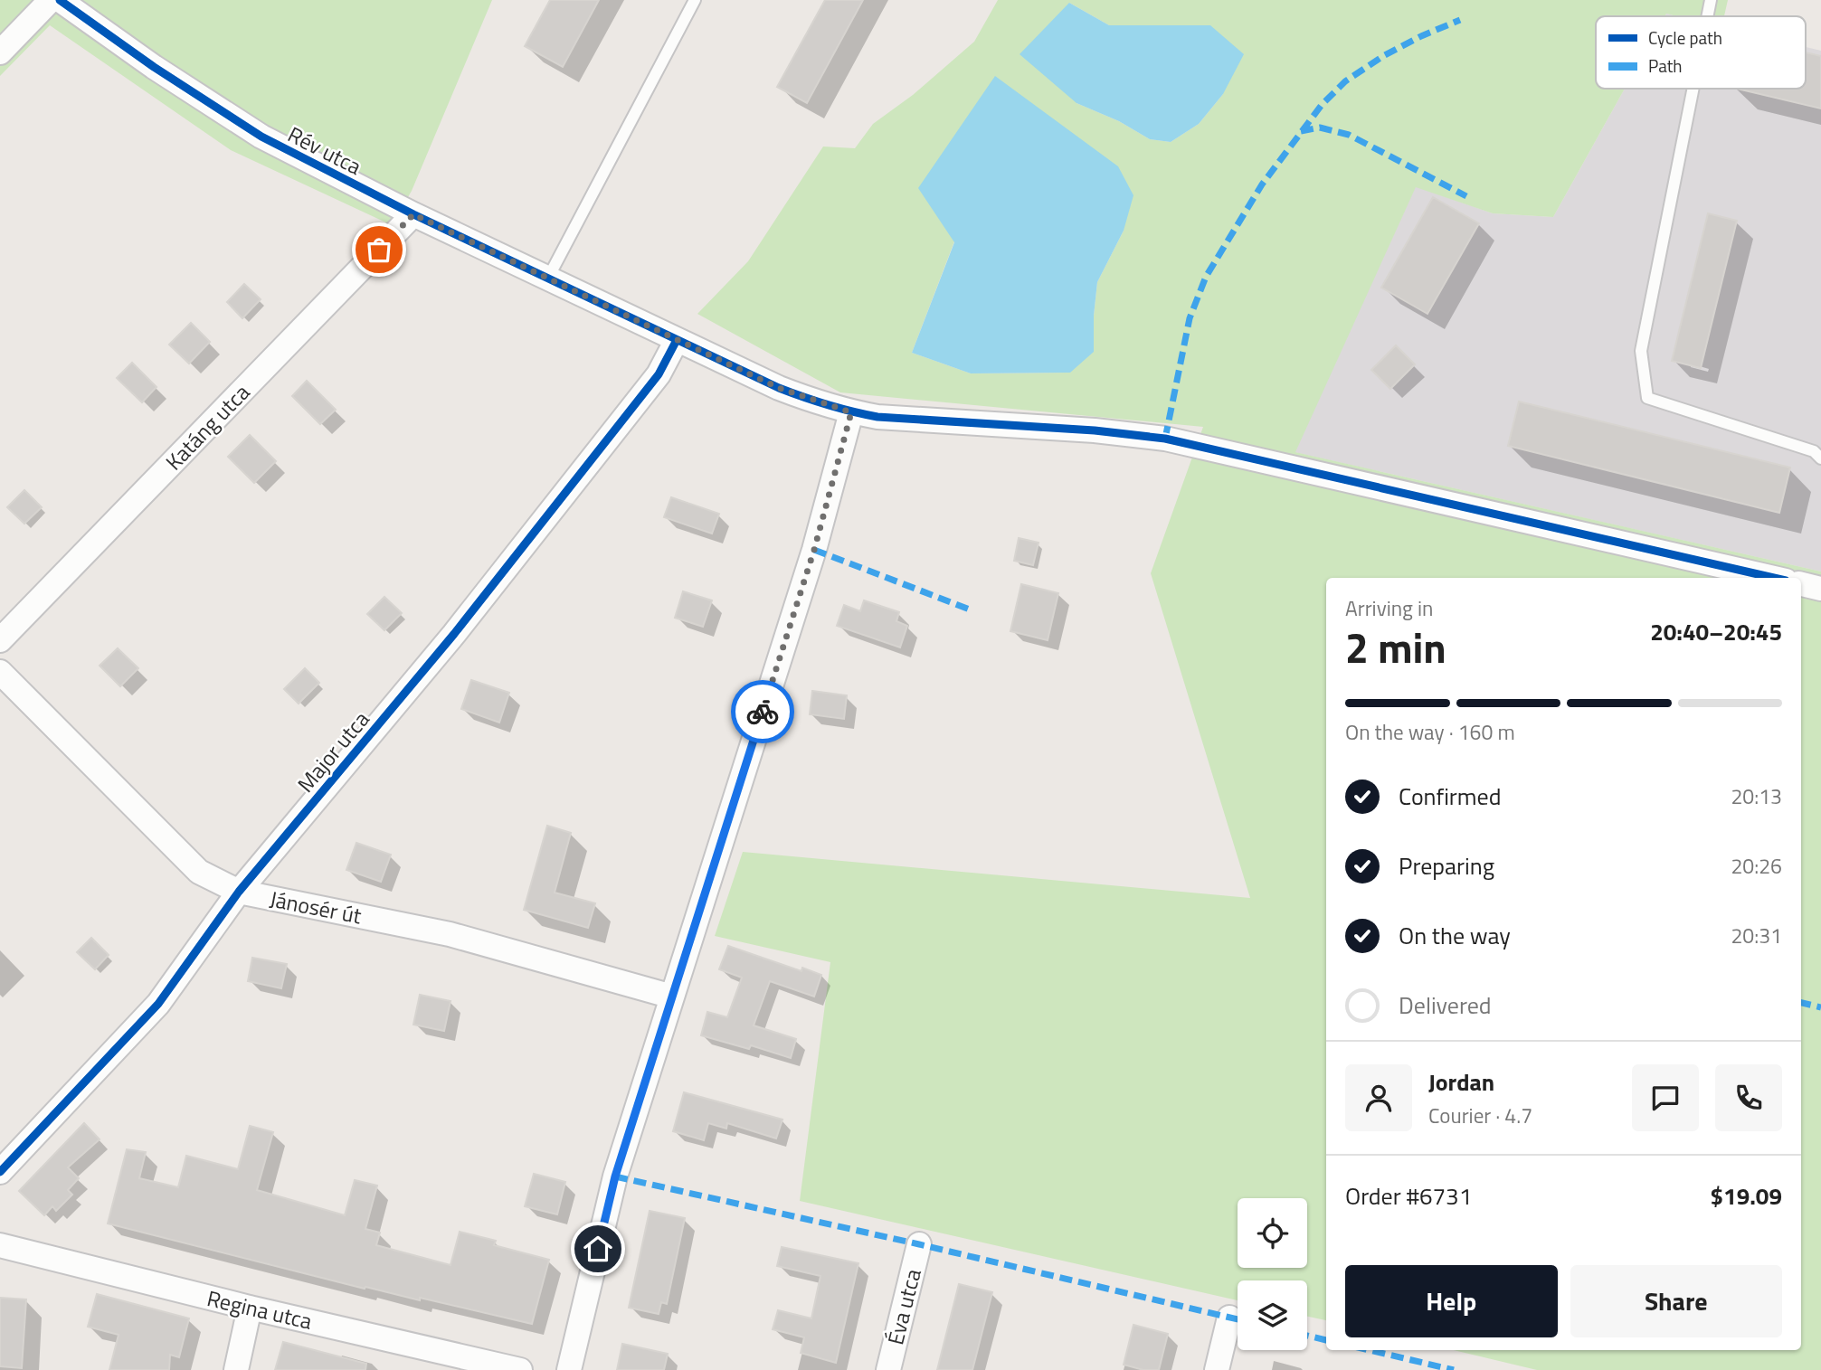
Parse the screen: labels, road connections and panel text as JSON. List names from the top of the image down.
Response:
{
  "streets": {
    "street": [
      "Rév utca",
      "Katáng utca",
      "Major utca",
      "Jánosér út",
      "Éva utca",
      "Regina utca"
    ]
  },
  "crossings": [
    ["Rév utca", "Katáng utca"],
    ["Rév utca", "Major utca"],
    ["Major utca", "Jánosér út"]
  ],
  "legend": ["Cycle path", "Path"],
  "page": {
    "heading": ["2 min", "Arriving in", "20:40–20:45"],
    "panel": [
      "Jordan",
      "Courier · 4.7",
      "Order #6731",
      "$19.09"
    ],
    "bar": "On the way · 160 m",
    "list": [
      ["Confirmed", "20:13"],
      ["Preparing", "20:26"],
      ["On the way", "20:31"],
      "Delivered"
    ],
    "buttons": ["Help", "Share"]
  }
}
